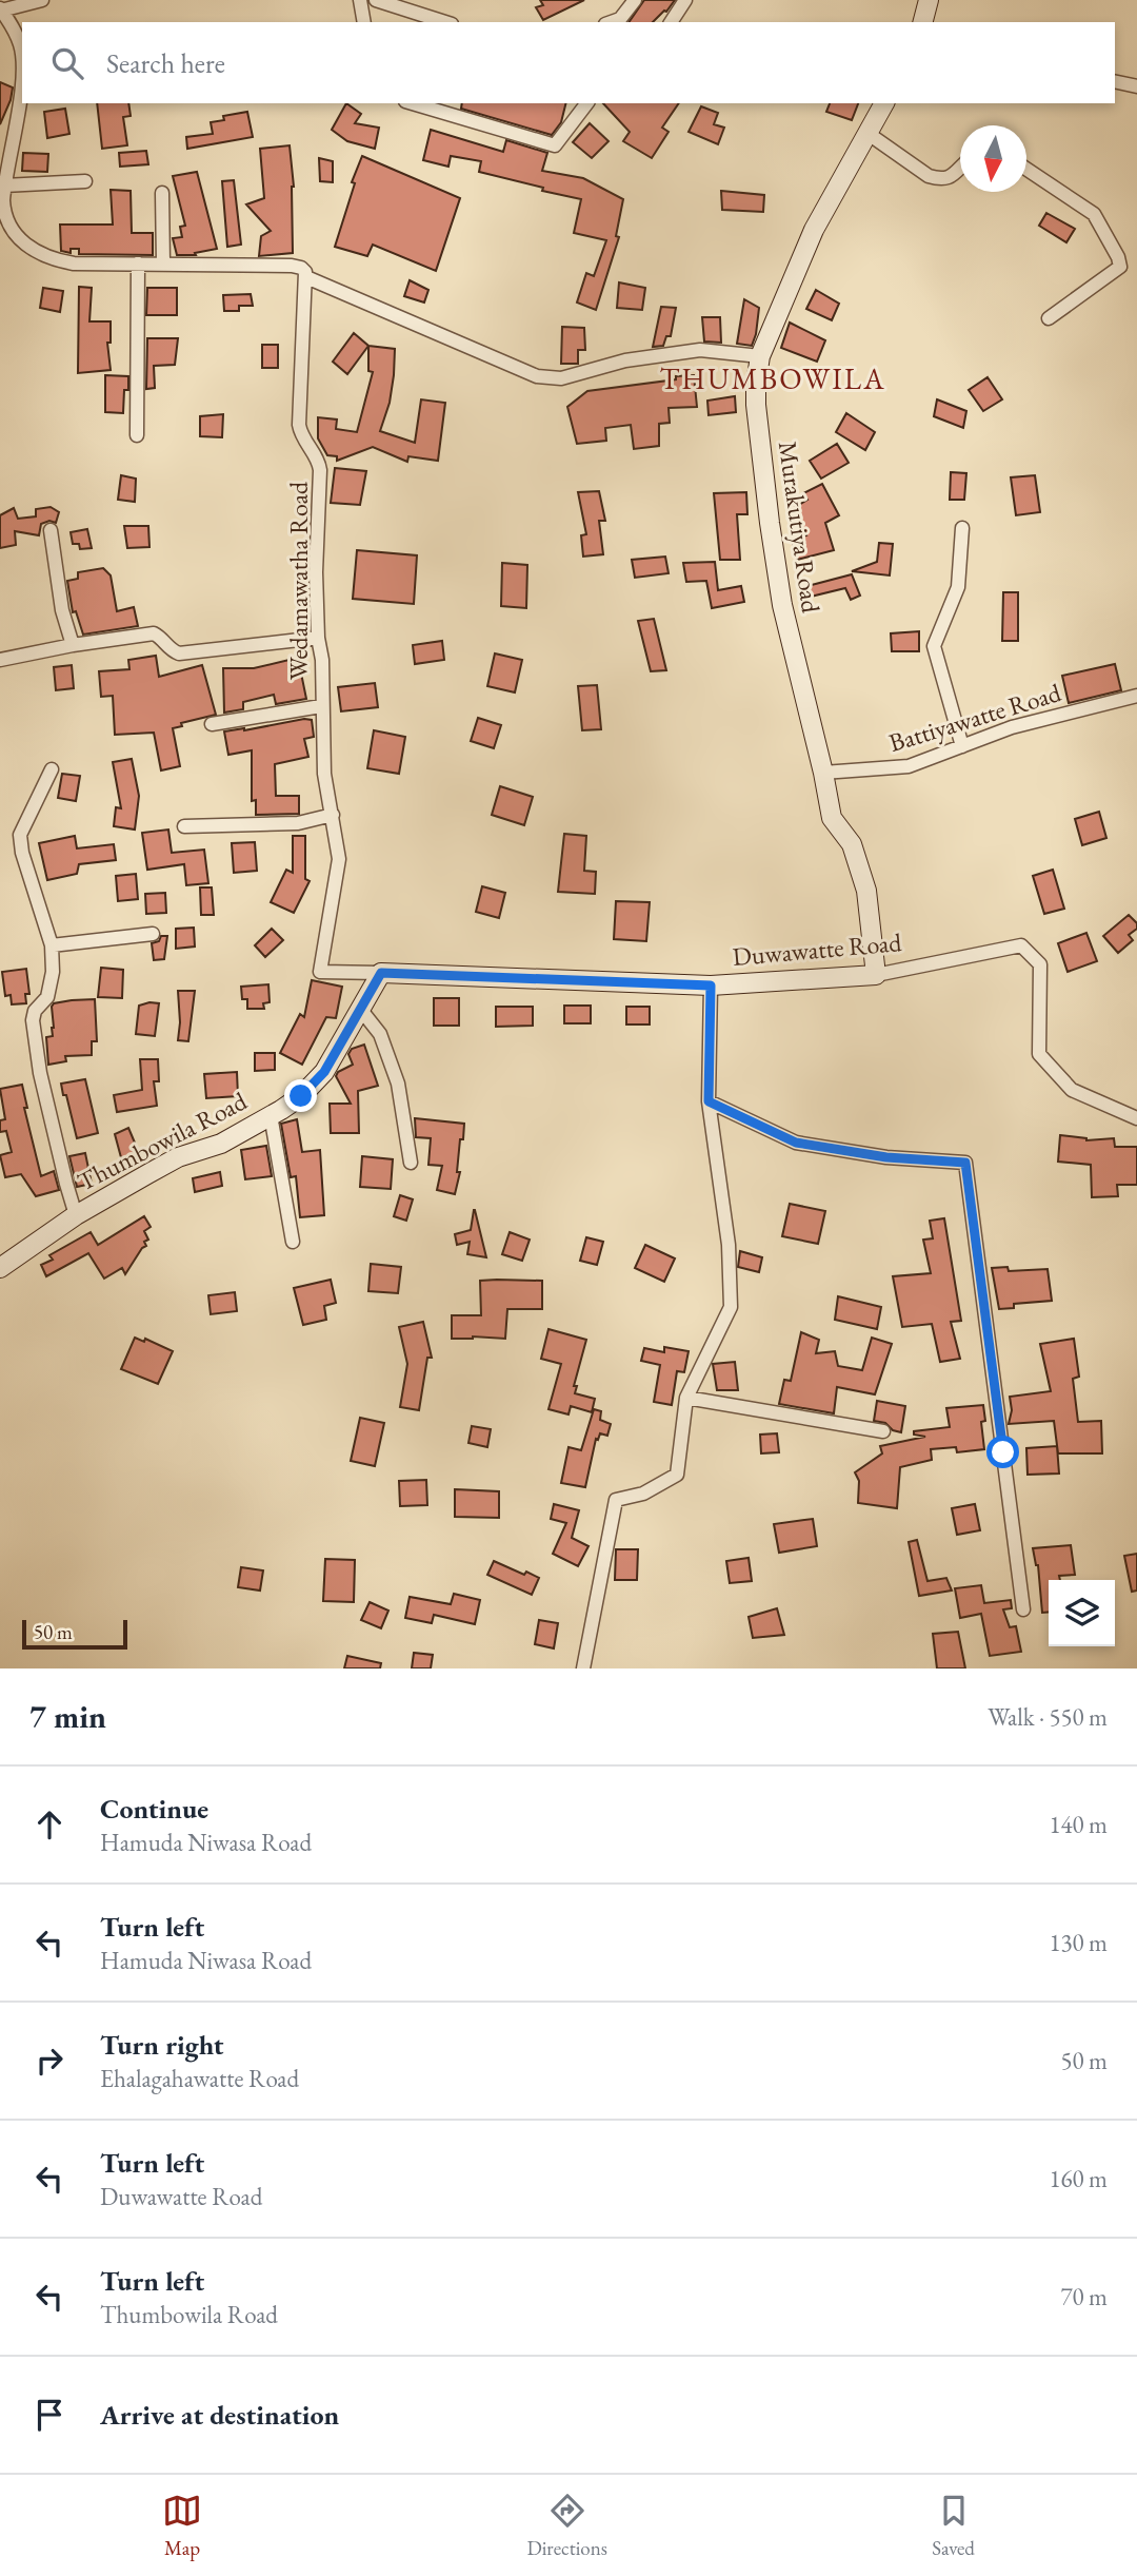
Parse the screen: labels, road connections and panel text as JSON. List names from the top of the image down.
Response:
{
  "streets": {
    "street": [
      "Murakutiya Road",
      "Wedamawatha Road",
      "Battiyawatte Road",
      "Duwawatte Road",
      "Thumbowila Road"
    ]
  },
  "crossings": [
    ["Murakutiya Road", "Battiyawatte Road"],
    ["Murakutiya Road", "Duwawatte Road"],
    ["Wedamawatha Road", "Duwawatte Road"],
    ["Wedamawatha Road", "Thumbowila Road"],
    ["Duwawatte Road", "Thumbowila Road"]
  ],
  "districts": ["THUMBOWILA"],
  "scale_bar": "50 m",
  "north": "bottom",
  "page": {
    "search": "Search here",
    "scale": "50 m",
    "heading": ["7 min", "Walk · 550 m"],
    "list": [
      ["Continue", "Hamuda Niwasa Road", "140 m"],
      ["Turn left", "Hamuda Niwasa Road", "130 m"],
      ["Turn right", "Ehalagahawatte Road", "50 m"],
      ["Turn left", "Duwawatte Road", "160 m"],
      ["Turn left", "Thumbowila Road", "70 m"],
      "Arrive at destination"
    ],
    "nav": ["Map", "Directions", "Saved"]
  }
}
